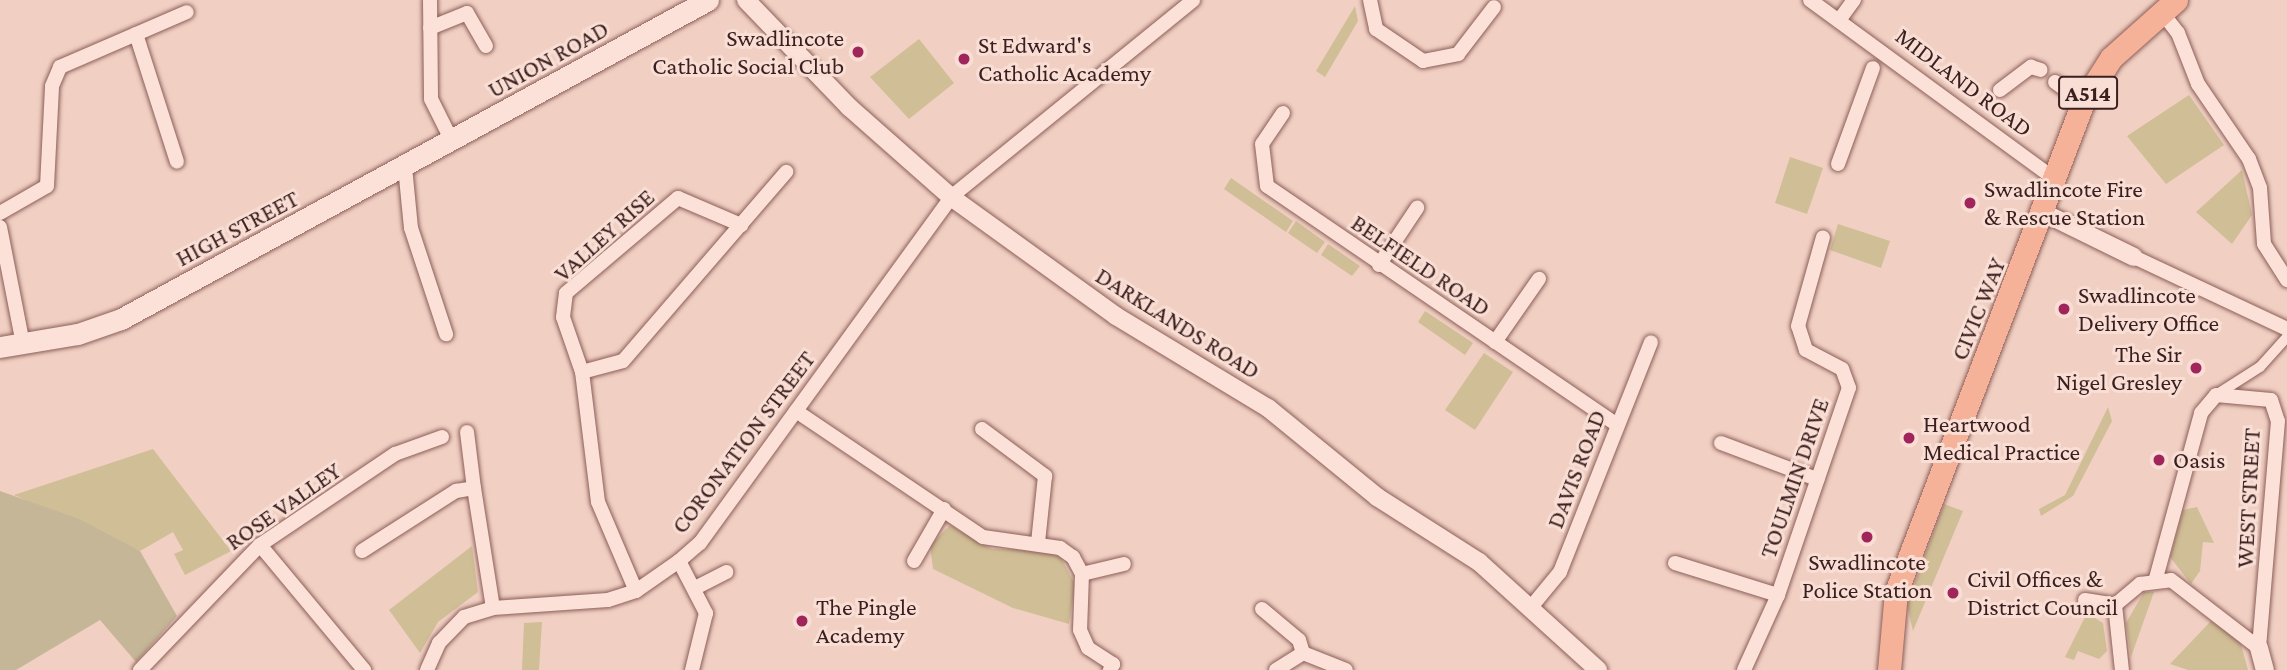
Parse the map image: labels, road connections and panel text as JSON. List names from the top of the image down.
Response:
{
  "streets": {
    "main road": [
      "UNION ROAD",
      "A514",
      "HIGH STREET",
      "CIVIC WAY"
    ],
    "street": [
      "MIDLAND ROAD",
      "VALLEY RISE",
      "BELFIELD ROAD",
      "DARKLANDS ROAD",
      "CORONATION STREET",
      "DAVIS ROAD",
      "TOULMIN DRIVE",
      "WEST STREET",
      "ROSE VALLEY"
    ]
  },
  "crossings": [
    ["UNION ROAD", "HIGH STREET"],
    ["MIDLAND ROAD", "CIVIC WAY"],
    ["VALLEY RISE", "CORONATION STREET"],
    ["BELFIELD ROAD", "DAVIS ROAD"],
    ["DARKLANDS ROAD", "CORONATION STREET"],
    ["DARKLANDS ROAD", "DAVIS ROAD"]
  ],
  "places": [
    "Swadlincote Catholic Social Club",
    "St Edward's Catholic Academy",
    "Swadlincote Fire & Rescue Station",
    "Swadlincote Delivery Office",
    "The Sir Nigel Gresley",
    "Heartwood Medical Practice",
    "Oasis",
    "Swadlincote Police Station",
    "Civil Offices & District Council",
    "The Pingle Academy"
  ]
}
